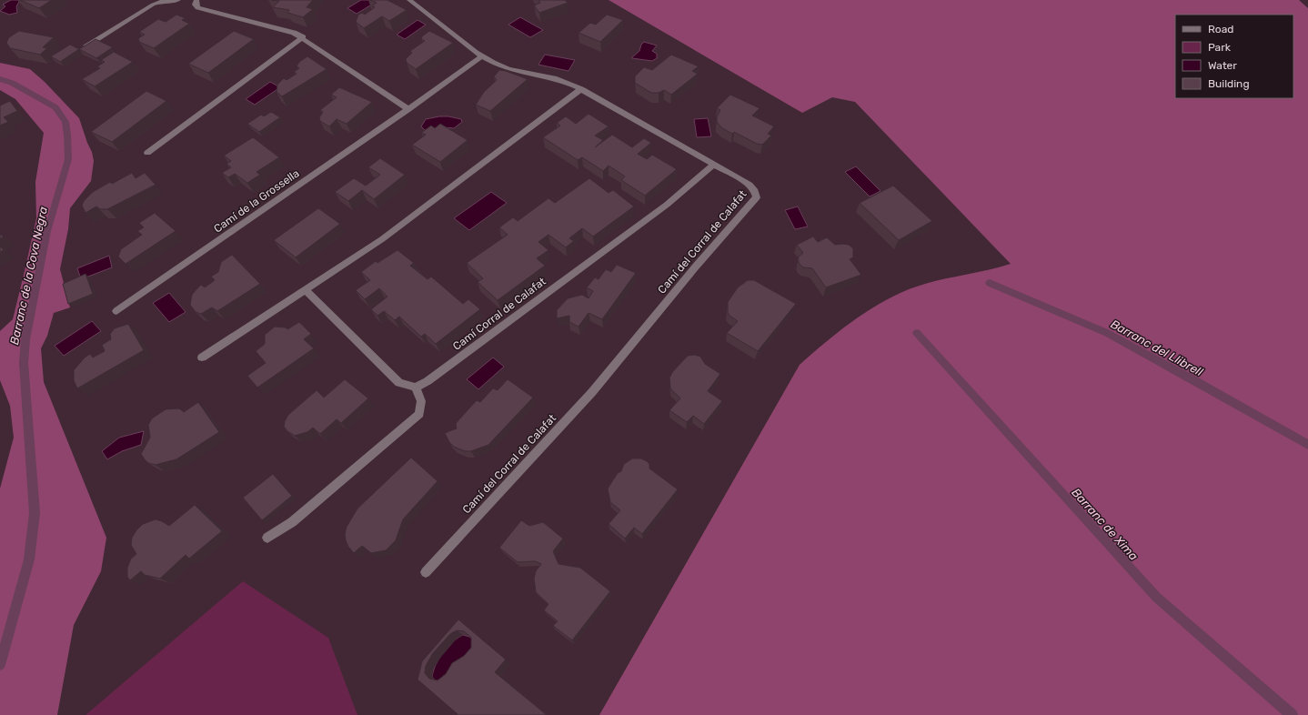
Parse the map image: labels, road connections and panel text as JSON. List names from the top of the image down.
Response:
{
  "streets": {
    "street": ["Camí de la Grossella", "Camí del Corral de Calafat", "Camí Corral de Calafat"]
  },
  "crossings": [
    ["Camí de la Grossella", "Camí del Corral de Calafat"],
    ["Camí del Corral de Calafat", "Camí Corral de Calafat"]
  ],
  "water": ["Barranc de la Cova Negra", "Barranc del Llibrell", "Barranc de Xima"],
  "legend": [
    "Road",
    "Park",
    "Water",
    "Building"
  ]
}
